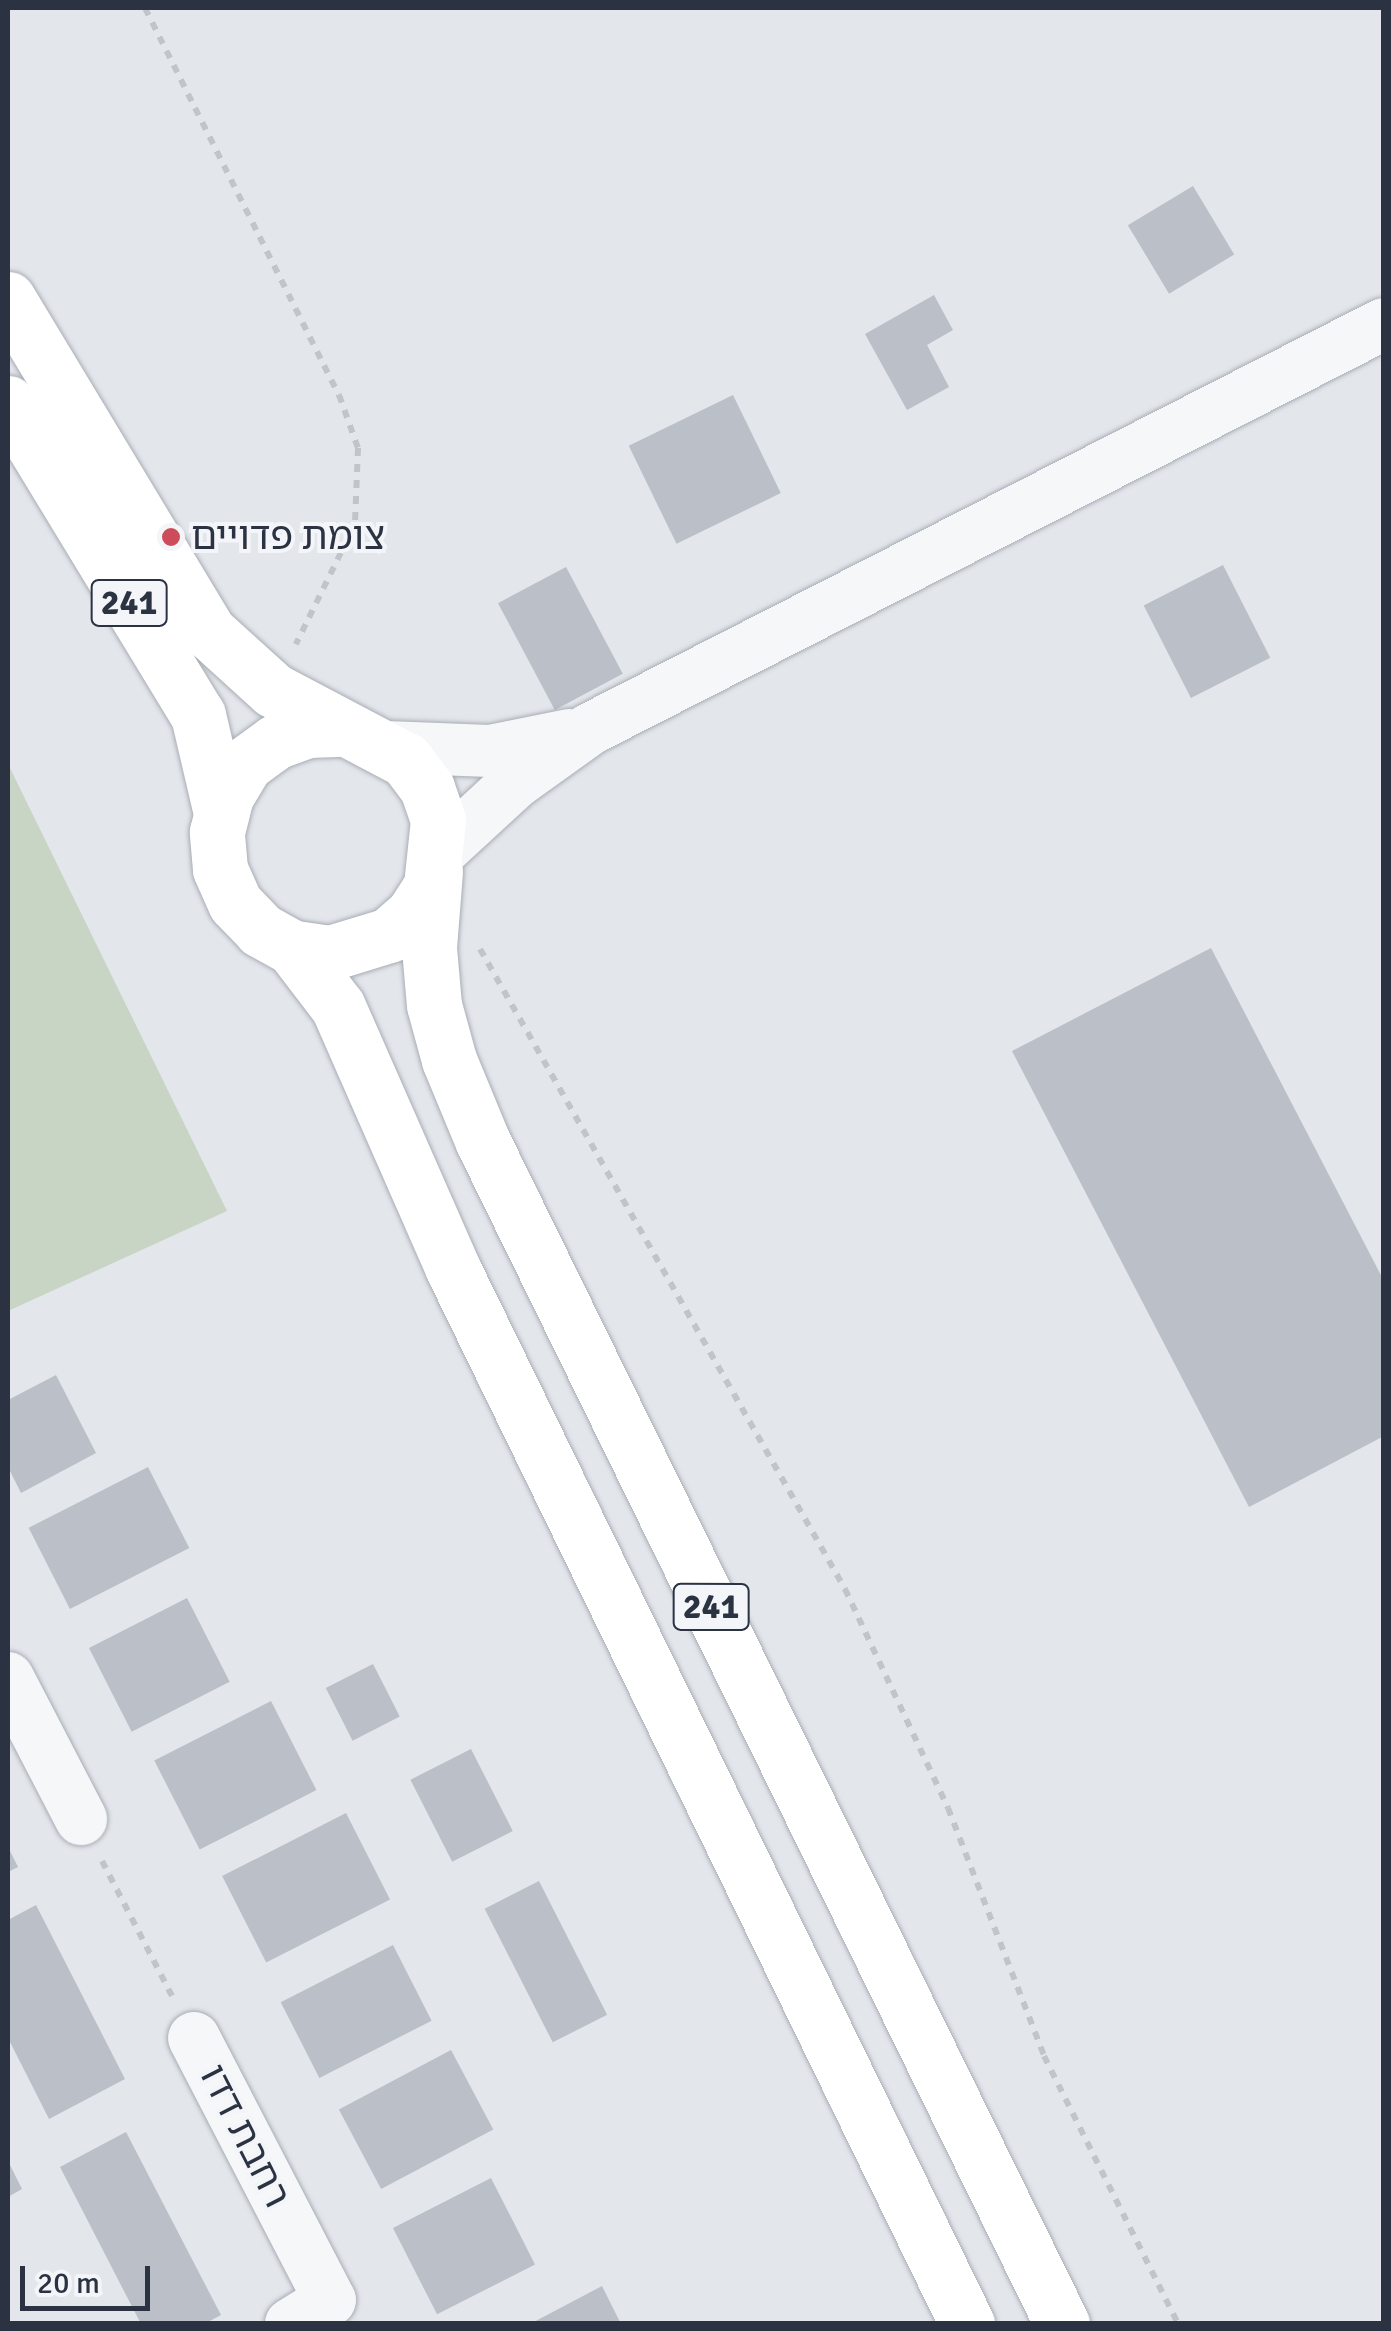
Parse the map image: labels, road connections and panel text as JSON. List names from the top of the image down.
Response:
{
  "streets": {
    "main road": ["241"],
    "street": ["רחבת דדו"]
  },
  "places": ["צומת פדויים"],
  "scale_bar": "20 m"
}
